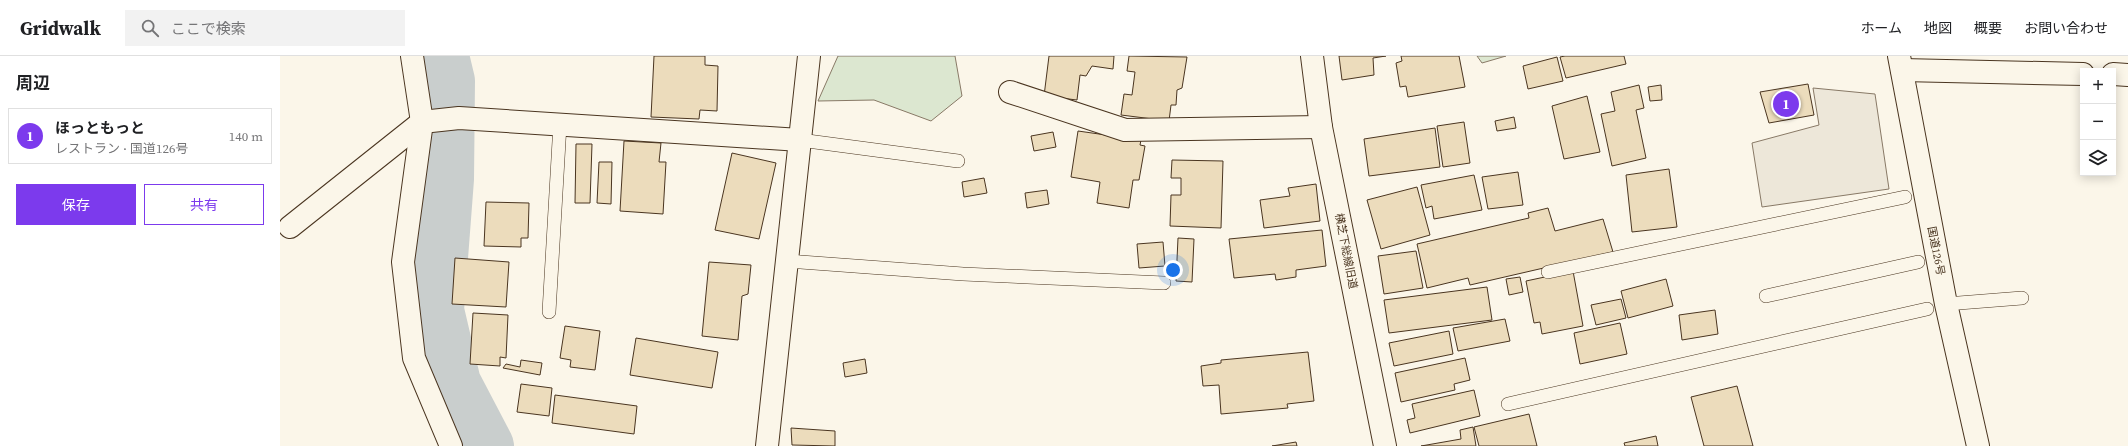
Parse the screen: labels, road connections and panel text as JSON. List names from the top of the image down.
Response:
{
  "streets": {
    "main road": ["横芝下総線旧道", "国道126号"]
  },
  "page": {
    "header": "Gridwalk",
    "search": "ここで検索",
    "nav": [
      "ホーム",
      "地図",
      "概要",
      "お問い合わせ"
    ],
    "heading": "周辺",
    "map_buttons": ["+", "−"],
    "pins": "1",
    "list": [
      {
        "mark": "1",
        "name": "ほっともっと",
        "note": "レストラン · 国道126号",
        "value": "140 m"
      }
    ],
    "buttons": ["保存", "共有"]
  }
}
